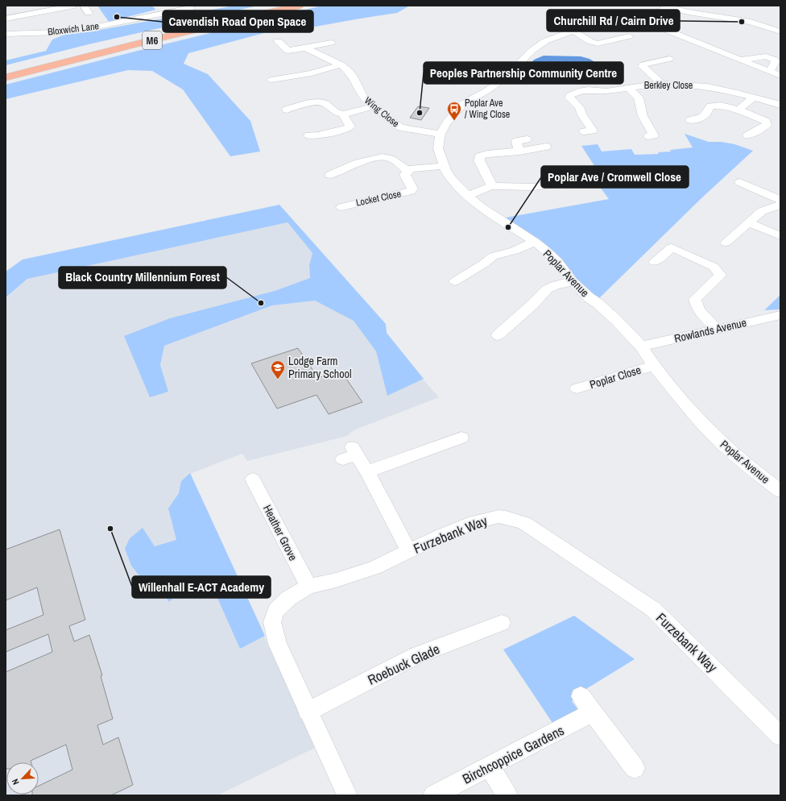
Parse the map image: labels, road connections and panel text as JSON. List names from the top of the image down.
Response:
{
  "streets": {
    "highway": ["M6"],
    "street": [
      "Bloxwich Lane",
      "Berkley Close",
      "Wing Close",
      "Locket Close",
      "Poplar Avenue",
      "Rowlands Avenue",
      "Poplar Close",
      "Heather Grove",
      "Furzebank Way",
      "Roebuck Glade",
      "Birchcoppice Gardens"
    ]
  },
  "crossings": [
    ["Wing Close", "Poplar Avenue"],
    ["Poplar Avenue", "Rowlands Avenue"],
    ["Poplar Avenue", "Poplar Close"],
    ["Heather Grove", "Furzebank Way"],
    ["Furzebank Way", "Roebuck Glade"]
  ],
  "places": {
    "other": [
      "Cavendish Road Open Space",
      "Churchill Rd / Cairn Drive",
      "Peoples Partnership Community Centre",
      "Poplar Ave / Cromwell Close",
      "Black Country Millennium Forest",
      "Willenhall E-ACT Academy"
    ],
    "bus stop": ["Poplar Ave / Wing Close"],
    "school or university": ["Lodge Farm Primary School"]
  },
  "north": "bottom left"
}
